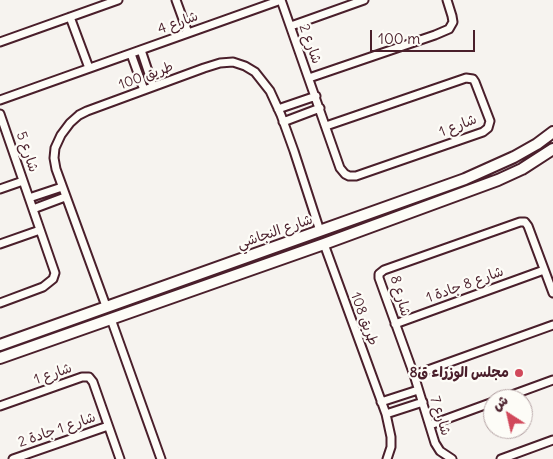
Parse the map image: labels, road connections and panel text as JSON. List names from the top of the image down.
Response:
{
  "streets": {
    "main road": ["شارع النجاشي"],
    "street": [
      "شارع 4",
      "شارع 2",
      "طريق 100",
      "شارع 1",
      "شارع 5",
      "شارع 8 جادة 1",
      "شارع 8",
      "طريق 108",
      "شارع 7",
      "شارع 1 جادة 2"
    ]
  },
  "crossings": [
    ["شارع 4", "شارع 2"],
    ["شارع 2", "شارع 1"],
    ["طريق 100", "شارع النجاشي"],
    ["شارع 1", "شارع 1 جادة 2"],
    ["شارع النجاشي", "طريق 108"],
    ["شارع 8 جادة 1", "شارع 8"],
    ["شارع 8", "شارع 7"]
  ],
  "places": ["مجلس الوزراء ق8"],
  "scale_bar": "100 m",
  "north": "top left"
}
